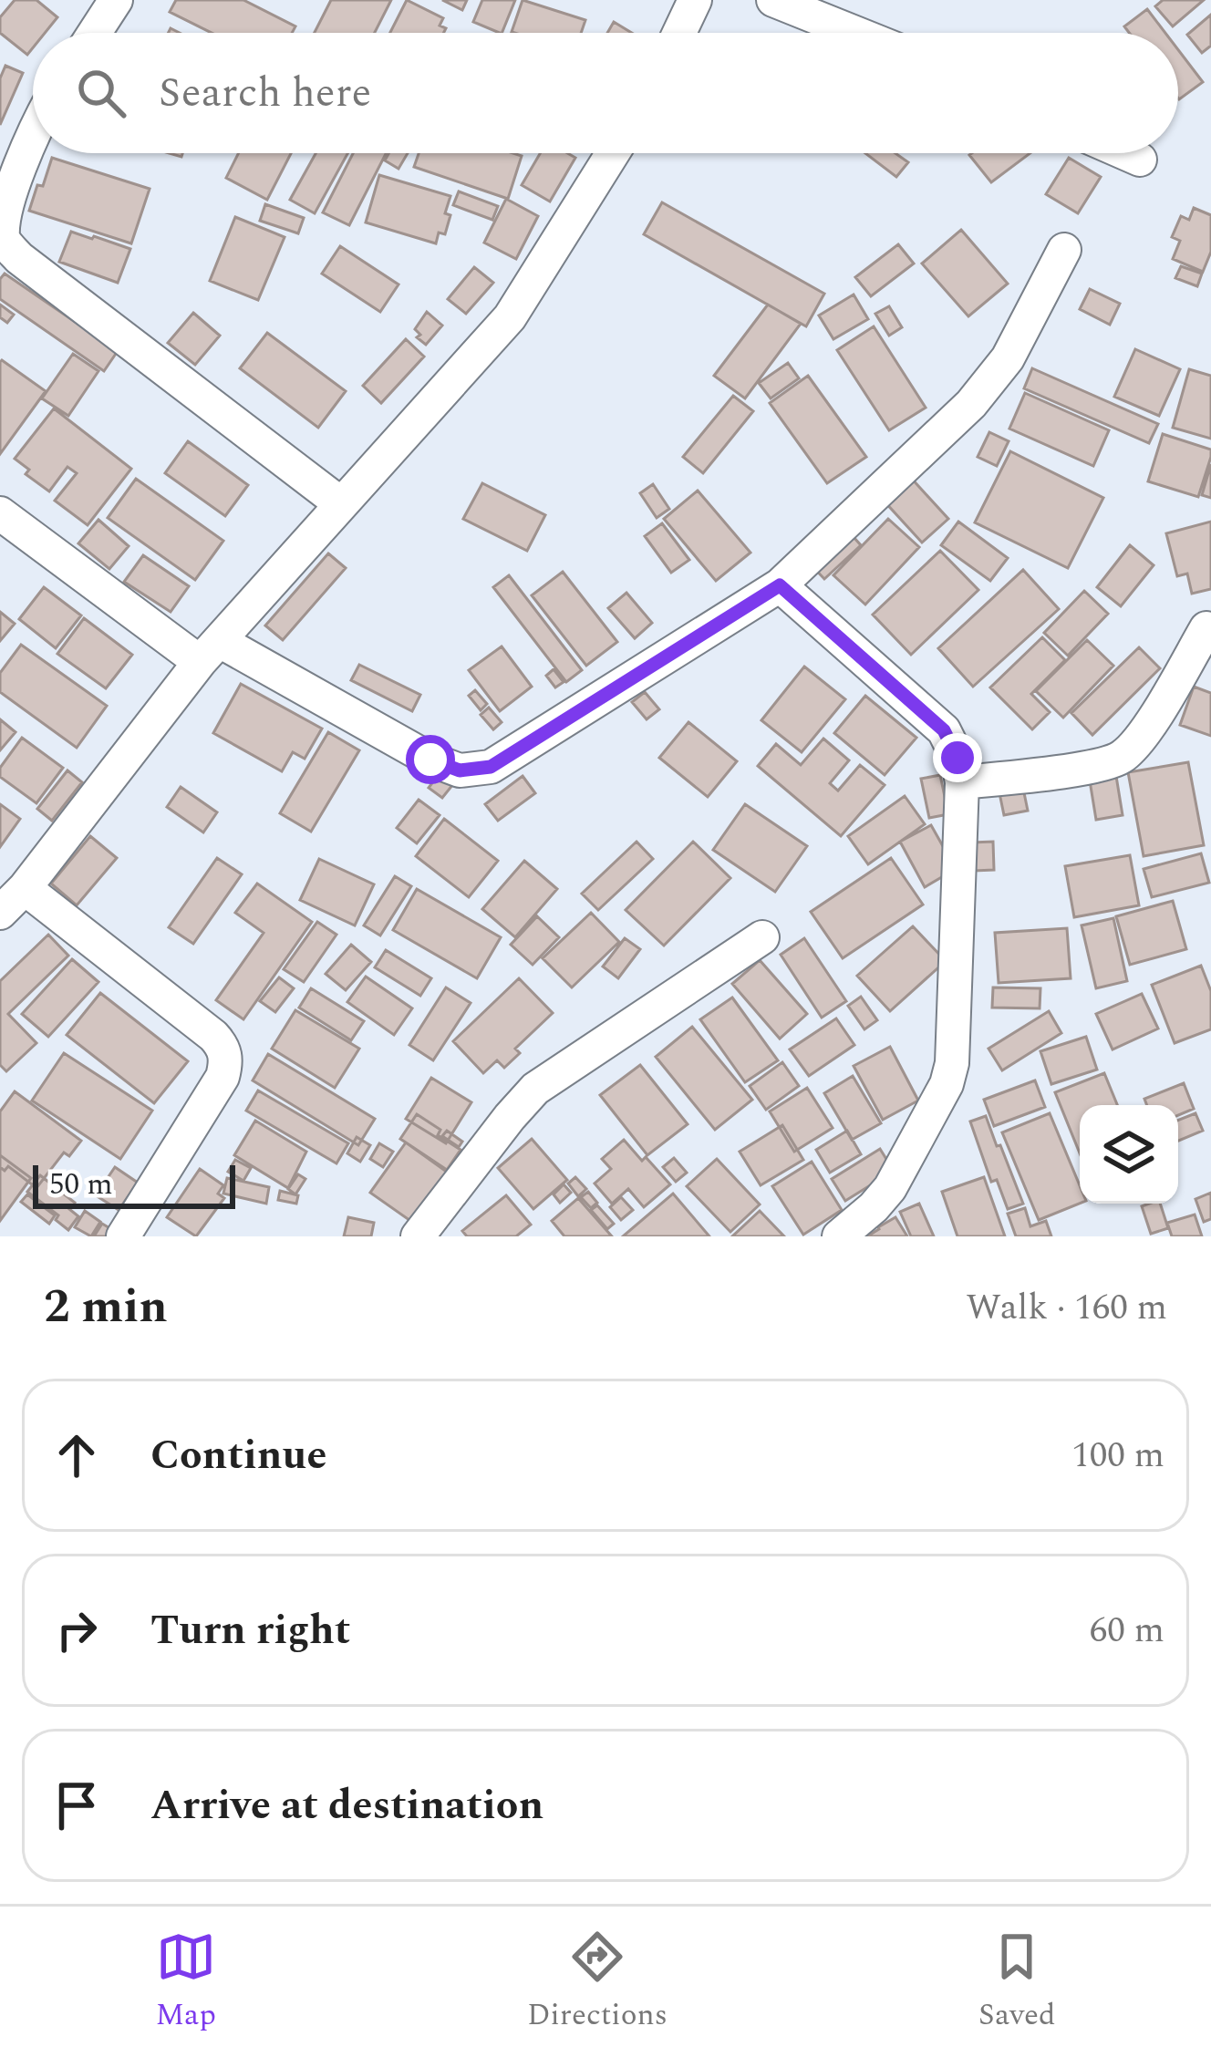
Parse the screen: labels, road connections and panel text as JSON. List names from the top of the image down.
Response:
{
  "scale_bar": "50 m",
  "page": {
    "search": "Search here",
    "scale": "50 m",
    "heading": ["2 min", "Walk · 160 m"],
    "list": [
      ["Continue", "100 m"],
      ["Turn right", "60 m"],
      "Arrive at destination"
    ],
    "nav": ["Map", "Directions", "Saved"]
  }
}
